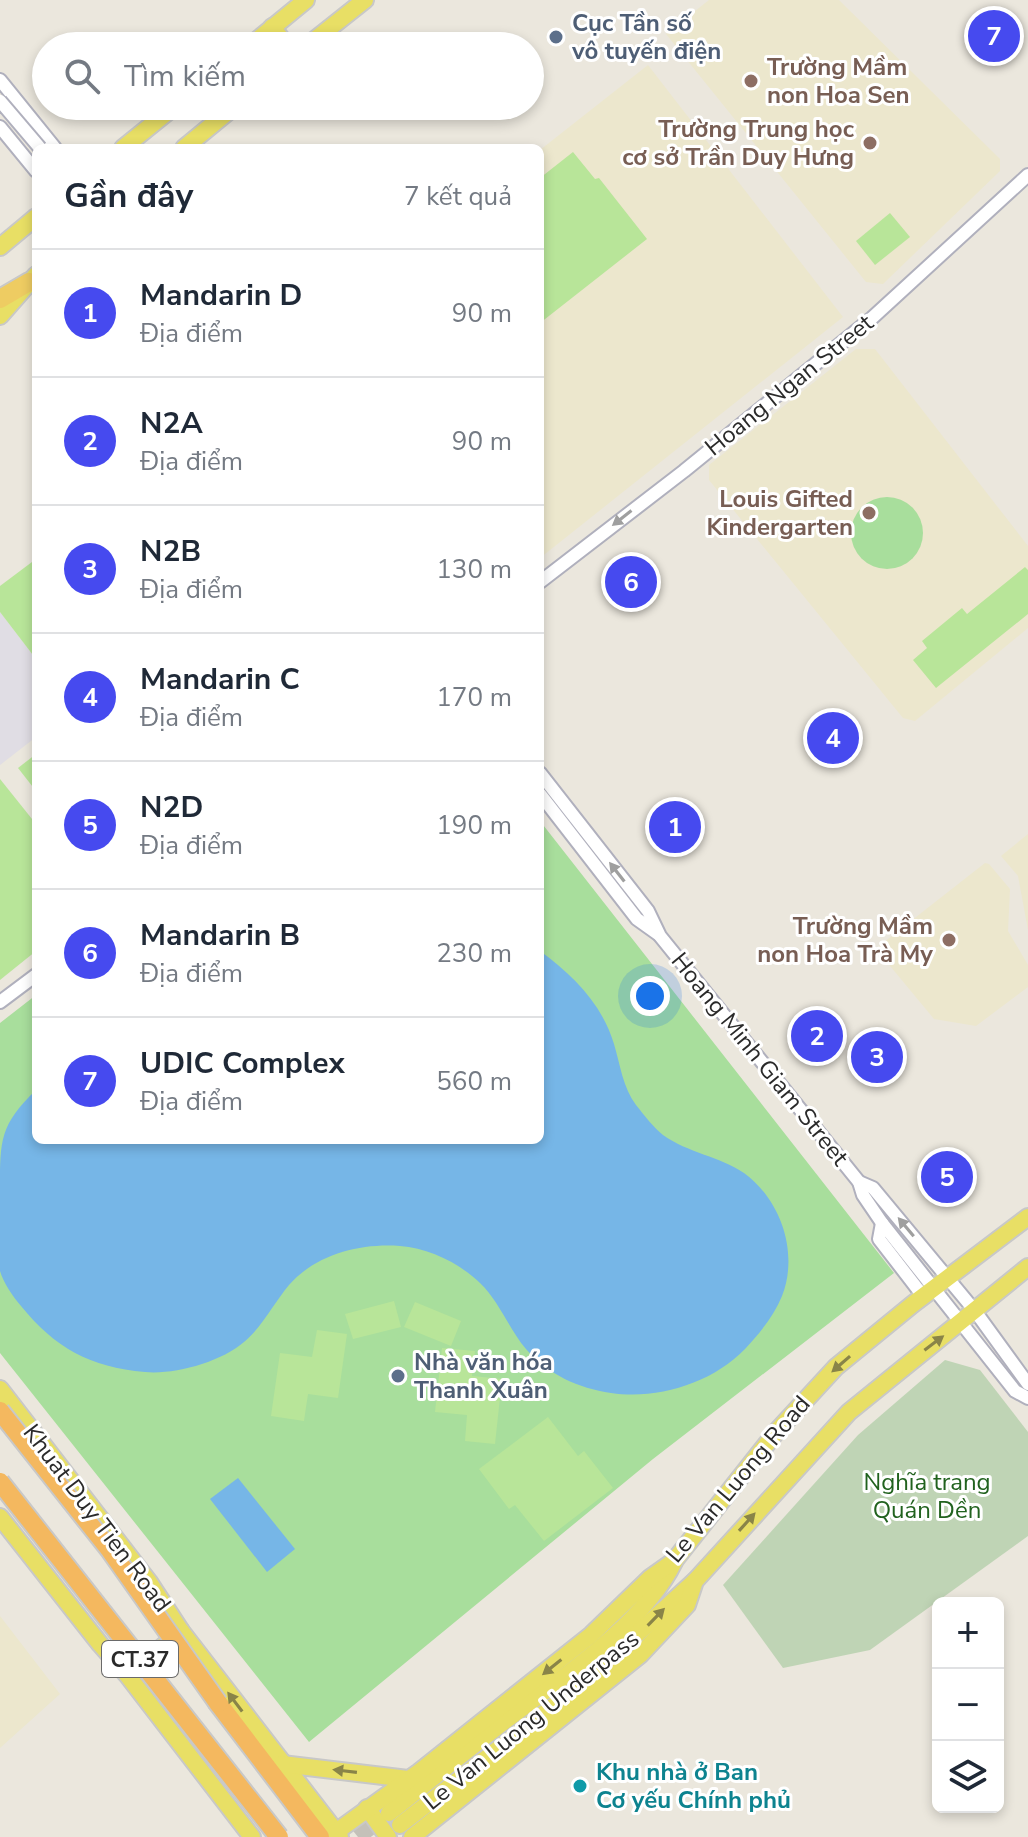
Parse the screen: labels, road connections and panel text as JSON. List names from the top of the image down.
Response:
{
  "streets": {
    "highway": ["CT.37"],
    "main road": ["Le Van Luong Road", "Khuat Duy Tien Road", "Le Van Luong Underpass"],
    "street": ["Hoang Ngan Street", "Hoang Minh Giam Street"]
  },
  "crossings": [
    ["Hoang Minh Giam Street", "Le Van Luong Road"],
    ["Le Van Luong Road", "Khuat Duy Tien Road"],
    ["Le Van Luong Road", "CT.37"],
    ["Le Van Luong Road", "Le Van Luong Underpass"],
    ["Khuat Duy Tien Road", "CT.37"]
  ],
  "one_way": ["Hoang Ngan Street"],
  "parks": ["Nghĩa trang Quán Dền"],
  "places": [
    "Cục Tần số vô tuyến điện",
    "Trường Mầm non Hoa Sen",
    "Trường Trung học cơ sở Trần Duy Hưng",
    "Louis Gifted Kindergarten",
    "Trường Mầm non Hoa Trà My",
    "Nhà văn hóa Thanh Xuân",
    "Khu nhà ở Ban Cơ yếu Chính phủ"
  ],
  "page": {
    "pins": [
      "7",
      "6",
      "4",
      "1",
      "2",
      "3",
      "5"
    ],
    "search": "Tìm kiếm",
    "heading": ["Gần đây", "7 kết quả"],
    "list": [
      {
        "mark": "1",
        "name": "Mandarin D",
        "note": "Địa điểm",
        "value": "90 m"
      },
      {
        "mark": "2",
        "name": "N2A",
        "note": "Địa điểm",
        "value": "90 m"
      },
      {
        "mark": "3",
        "name": "N2B",
        "note": "Địa điểm",
        "value": "130 m"
      },
      {
        "mark": "4",
        "name": "Mandarin C",
        "note": "Địa điểm",
        "value": "170 m"
      },
      {
        "mark": "5",
        "name": "N2D",
        "note": "Địa điểm",
        "value": "190 m"
      },
      {
        "mark": "6",
        "name": "Mandarin B",
        "note": "Địa điểm",
        "value": "230 m"
      },
      {
        "mark": "7",
        "name": "UDIC Complex",
        "note": "Địa điểm",
        "value": "560 m"
      }
    ],
    "map_buttons": ["+", "−"]
  }
}
